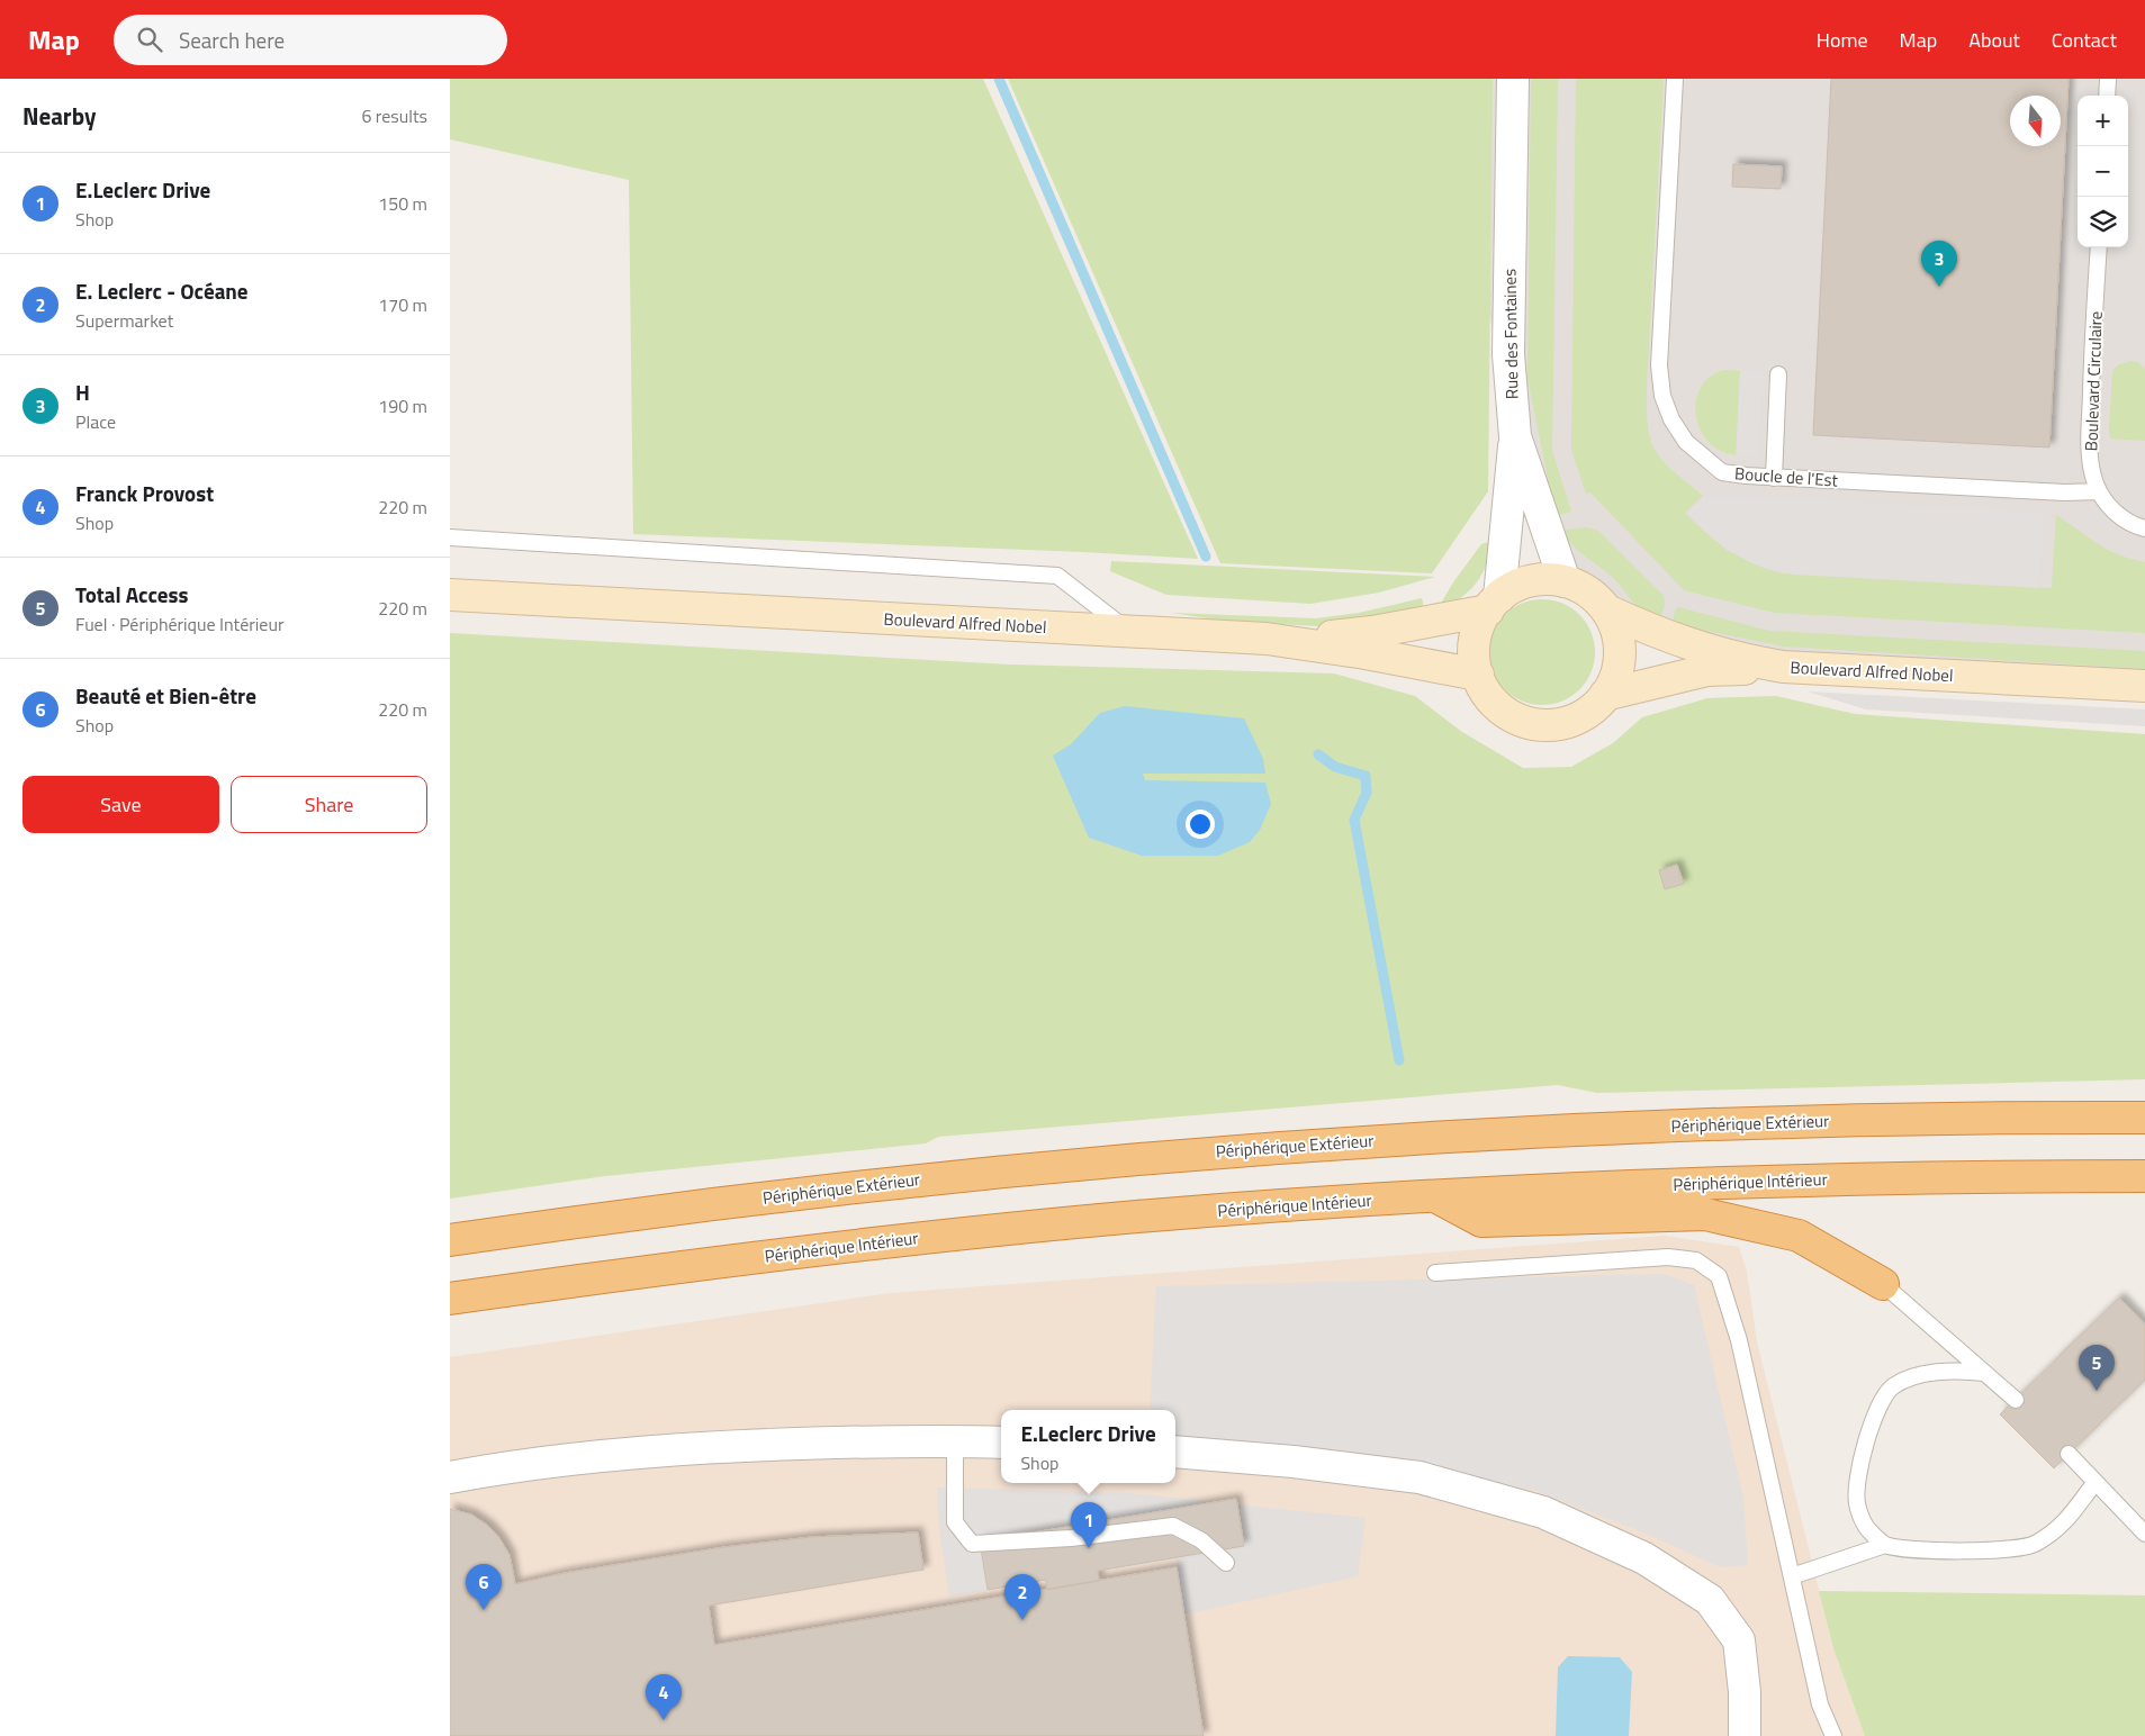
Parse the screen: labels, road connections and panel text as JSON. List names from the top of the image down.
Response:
{
  "streets": {
    "highway": ["Périphérique Extérieur", "Périphérique Intérieur"],
    "main road": ["Boulevard Alfred Nobel"],
    "street": ["Rue des Fontaines"],
    "lane": ["Boulevard Circulaire", "Boucle de l'Est"]
  },
  "crossings": [
    ["Rue des Fontaines", "Boulevard Alfred Nobel"],
    ["Boulevard Circulaire", "Boucle de l'Est"]
  ],
  "north": "bottom",
  "page": {
    "header": "Map",
    "search": "Search here",
    "nav": [
      "Home",
      "Map",
      "About",
      "Contact"
    ],
    "heading": ["Nearby", "6 results"],
    "map_buttons": ["+", "−"],
    "list": [
      {
        "mark": "1",
        "name": "E.Leclerc Drive",
        "note": "Shop",
        "value": "150 m"
      },
      {
        "mark": "2",
        "name": "E. Leclerc - Océane",
        "note": "Supermarket",
        "value": "170 m"
      },
      {
        "mark": "3",
        "name": "H",
        "note": "Place",
        "value": "190 m"
      },
      {
        "mark": "4",
        "name": "Franck Provost",
        "note": "Shop",
        "value": "220 m"
      },
      {
        "mark": "5",
        "name": "Total Access",
        "note": "Fuel · Périphérique Intérieur",
        "value": "220 m"
      },
      {
        "mark": "6",
        "name": "Beauté et Bien-être",
        "note": "Shop",
        "value": "220 m"
      }
    ],
    "pins": [
      "3",
      "5",
      "1",
      "6",
      "2",
      "4"
    ],
    "buttons": ["Save", "Share"],
    "popup": ["E.Leclerc Drive", "Shop"]
  }
}
